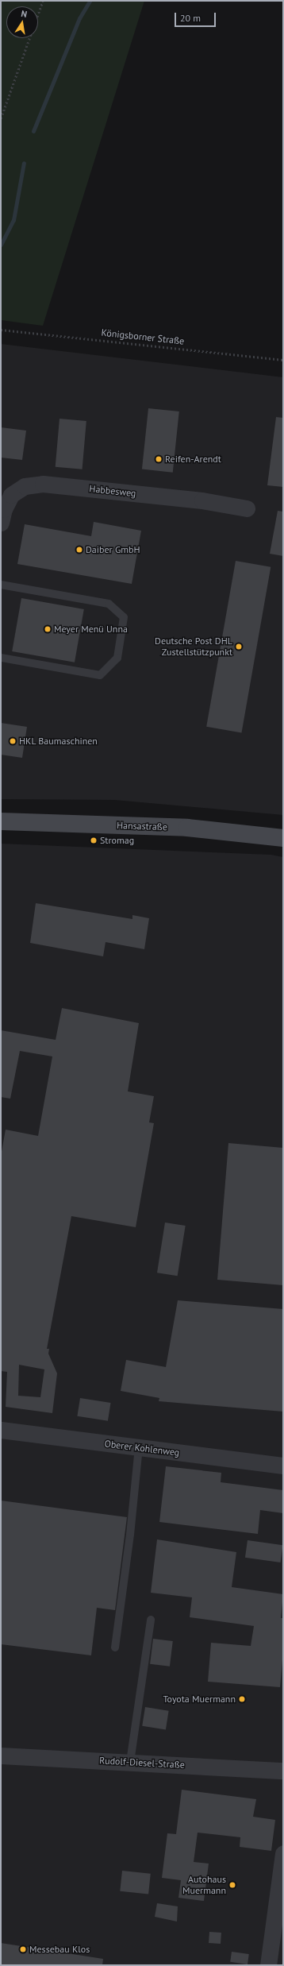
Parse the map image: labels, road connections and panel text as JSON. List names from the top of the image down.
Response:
{
  "streets": {
    "main road": ["Hansastraße"],
    "street": ["Habbesweg", "Oberer Kohlenweg", "Rudolf-Diesel-Straße"],
    "path": ["Königsborner Straße"]
  },
  "places": [
    "Reifen-Arendt",
    "Daiber GmbH",
    "Meyer Menü Unna",
    "Deutsche Post DHL Zustellstützpunkt",
    "HKL Baumaschinen",
    "Stromag",
    "Toyota Muermann",
    "Autohaus Muermann",
    "Messebau Klos"
  ],
  "scale_bar": "20 m",
  "north": "top"
}
